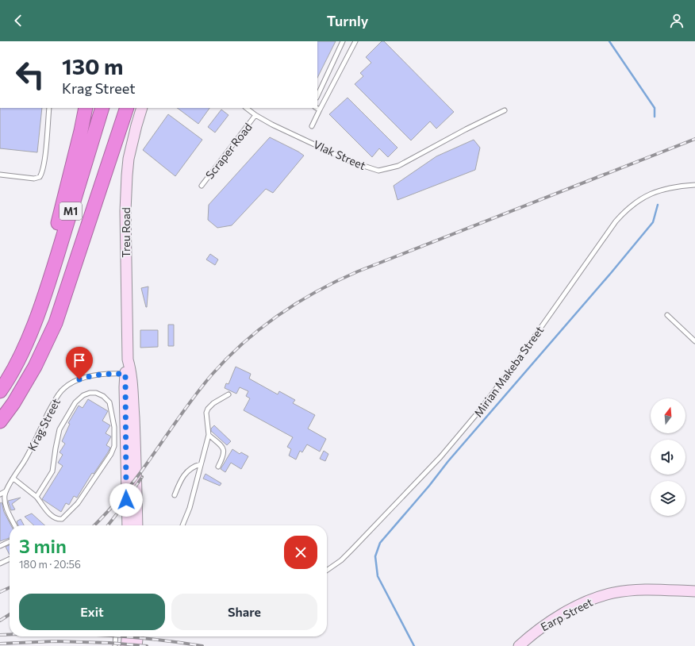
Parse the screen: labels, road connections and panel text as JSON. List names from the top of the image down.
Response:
{
  "streets": {
    "highway": ["M1"],
    "street": ["Treu Road", "Earp Street"],
    "lane": [
      "Scraper Road",
      "Vlak Street",
      "Mirian Makeba Street",
      "Krag Street"
    ]
  },
  "crossings": [
    ["Scraper Road", "Vlak Street"],
    ["Treu Road", "Krag Street"]
  ],
  "north": "top",
  "page": {
    "header": "Turnly",
    "turn": ["130 m", "Krag Street"],
    "heading": ["3 min", "180 m · 20:56"],
    "buttons": ["Exit", "Share"]
  }
}
